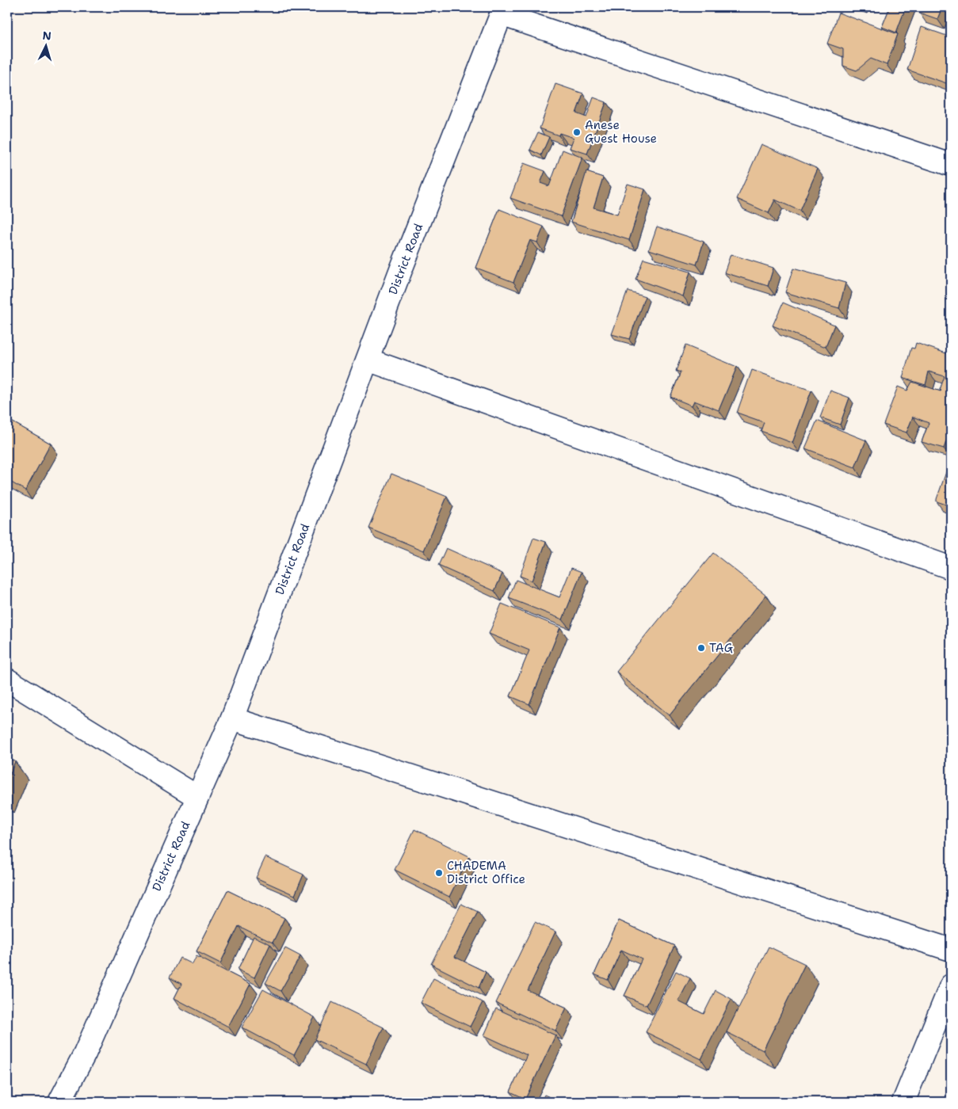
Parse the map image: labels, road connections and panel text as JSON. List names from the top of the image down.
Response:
{
  "streets": {
    "street": ["District Road"]
  },
  "places": ["Anese Guest House", "TAG", "CHADEMA District Office"],
  "north": "top"
}
